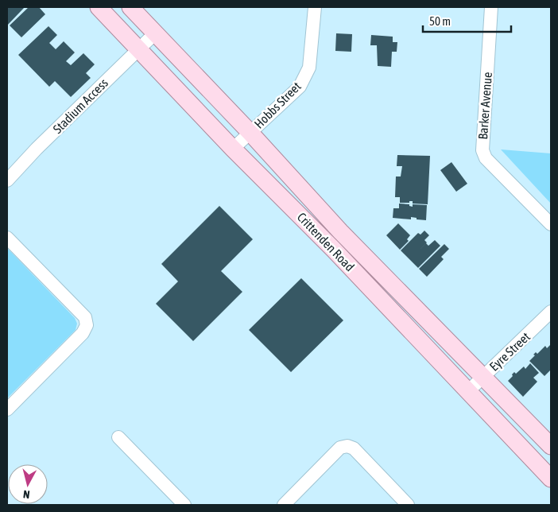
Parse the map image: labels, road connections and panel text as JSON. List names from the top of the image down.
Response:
{
  "streets": {
    "main road": ["Crittenden Road"],
    "street": [
      "Hobbs Street",
      "Stadium Access",
      "Barker Avenue",
      "Eyre Street"
    ]
  },
  "crossings": [
    ["Hobbs Street", "Crittenden Road"],
    ["Stadium Access", "Crittenden Road"],
    ["Crittenden Road", "Eyre Street"]
  ],
  "scale_bar": "50 m",
  "north": "bottom"
}
